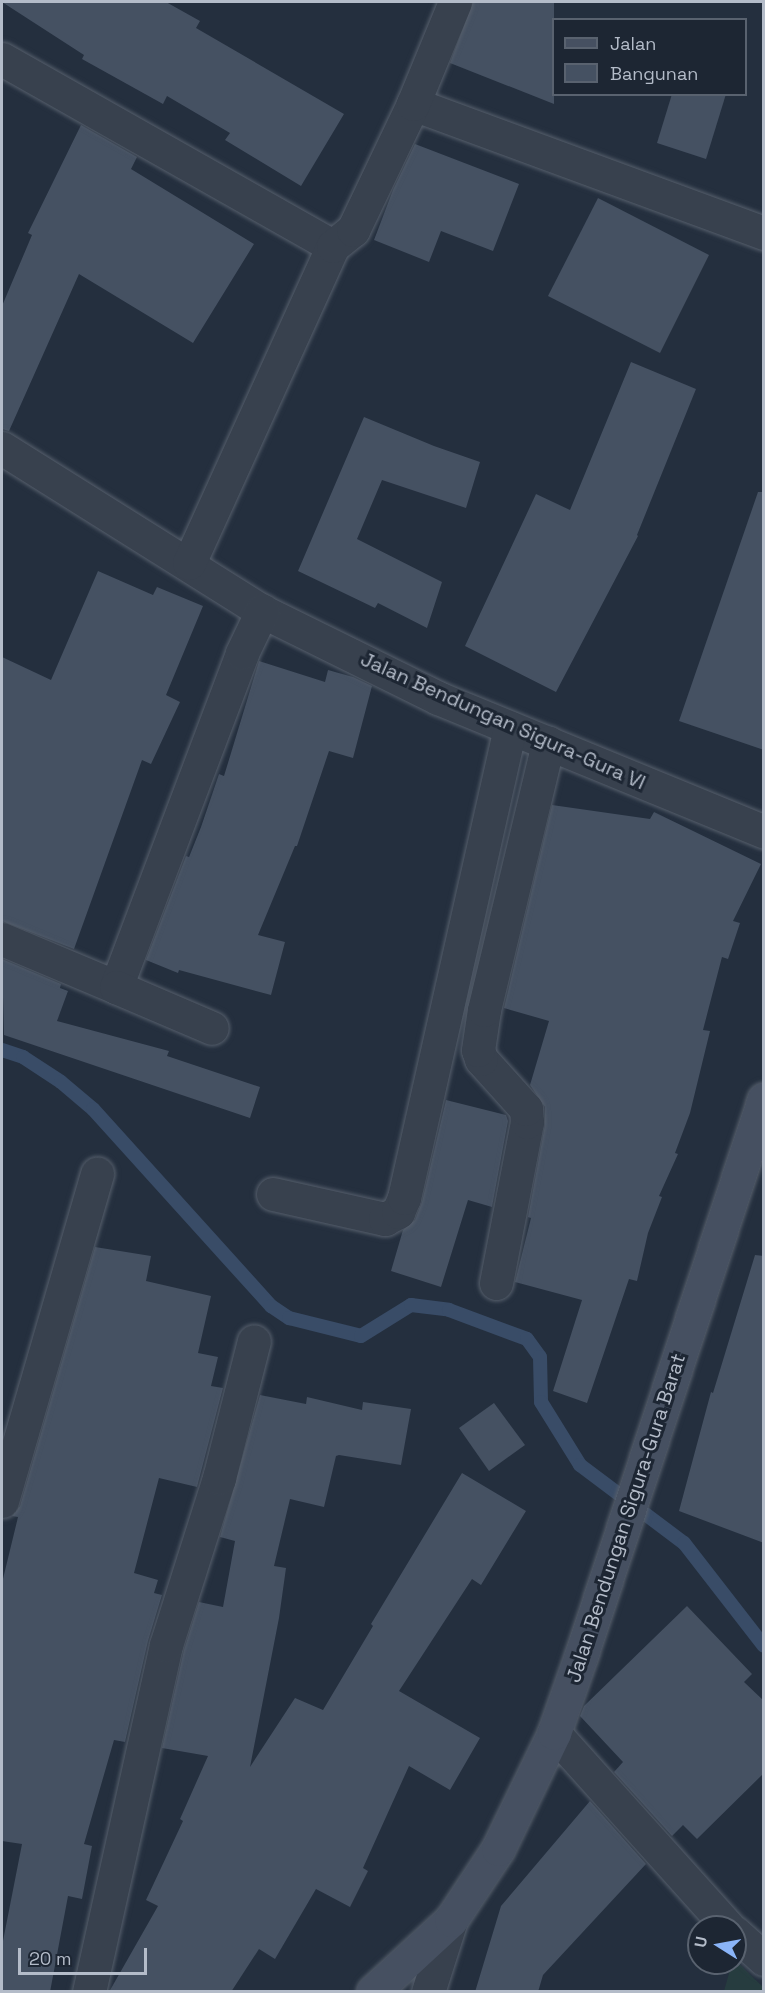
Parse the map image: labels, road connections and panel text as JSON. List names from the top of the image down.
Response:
{
  "streets": {
    "main road": ["Jalan Bendungan Sigura-Gura Barat"],
    "street": ["Jalan Bendungan Sigura-Gura VI"]
  },
  "legend": ["Jalan", "Bangunan"],
  "scale_bar": "20 m",
  "north": "left"
}
